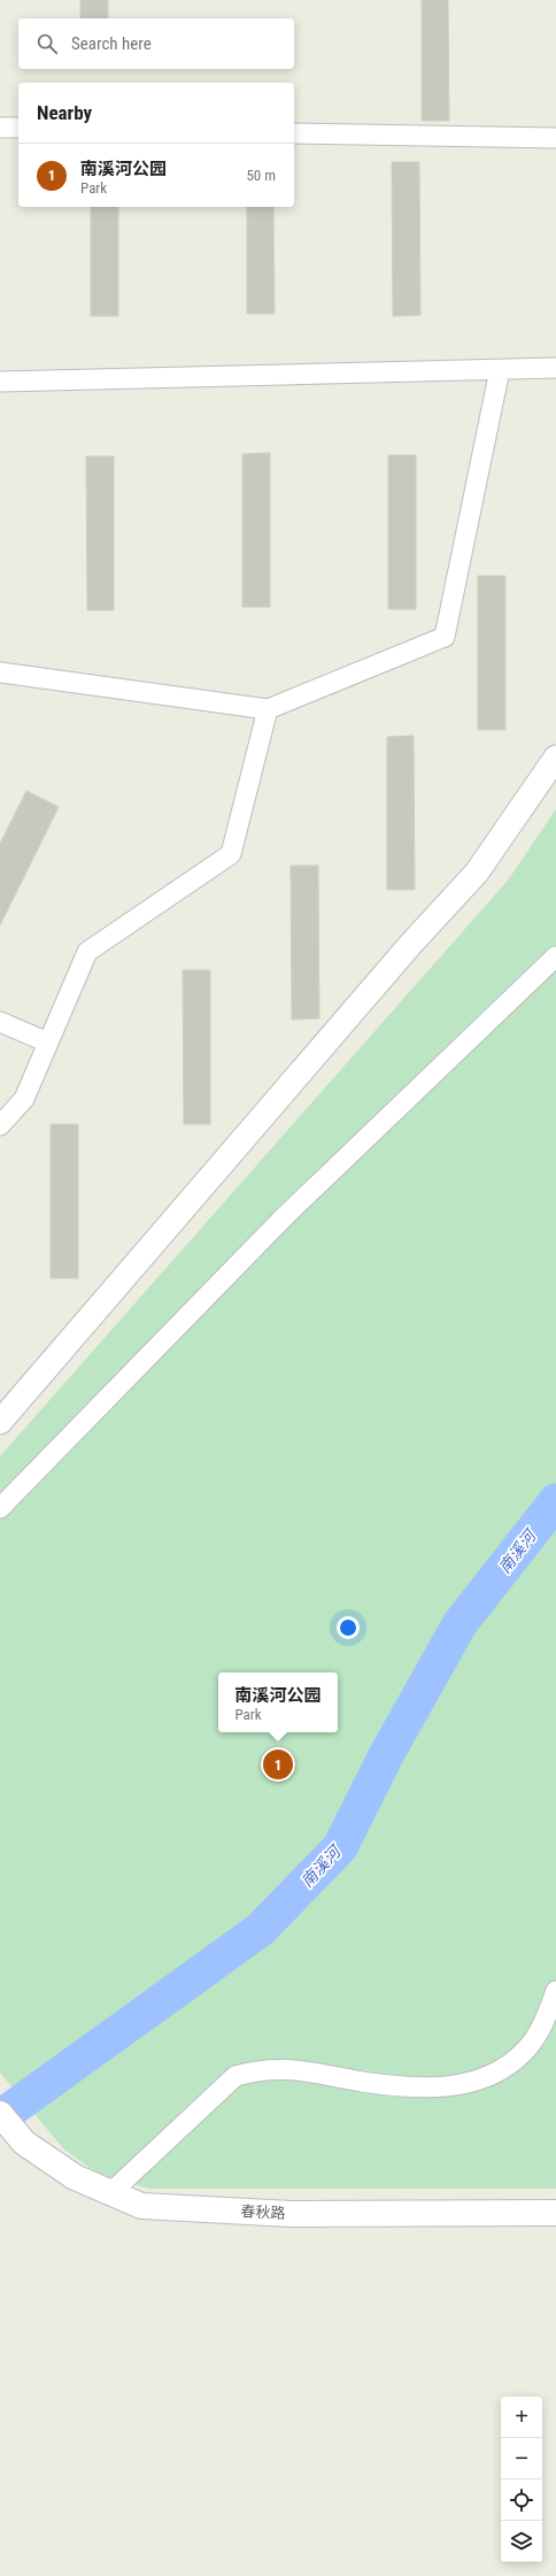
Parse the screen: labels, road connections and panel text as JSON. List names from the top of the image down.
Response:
{
  "streets": {
    "main road": ["春秋路"]
  },
  "water": ["南溪河"],
  "page": {
    "search": "Search here",
    "heading": "Nearby",
    "list": [
      {
        "mark": "1",
        "name": "南溪河公园",
        "note": "Park",
        "value": "50 m"
      }
    ],
    "popup": ["南溪河公园", "Park"],
    "pins": "1",
    "map_buttons": ["+", "−"]
  }
}
